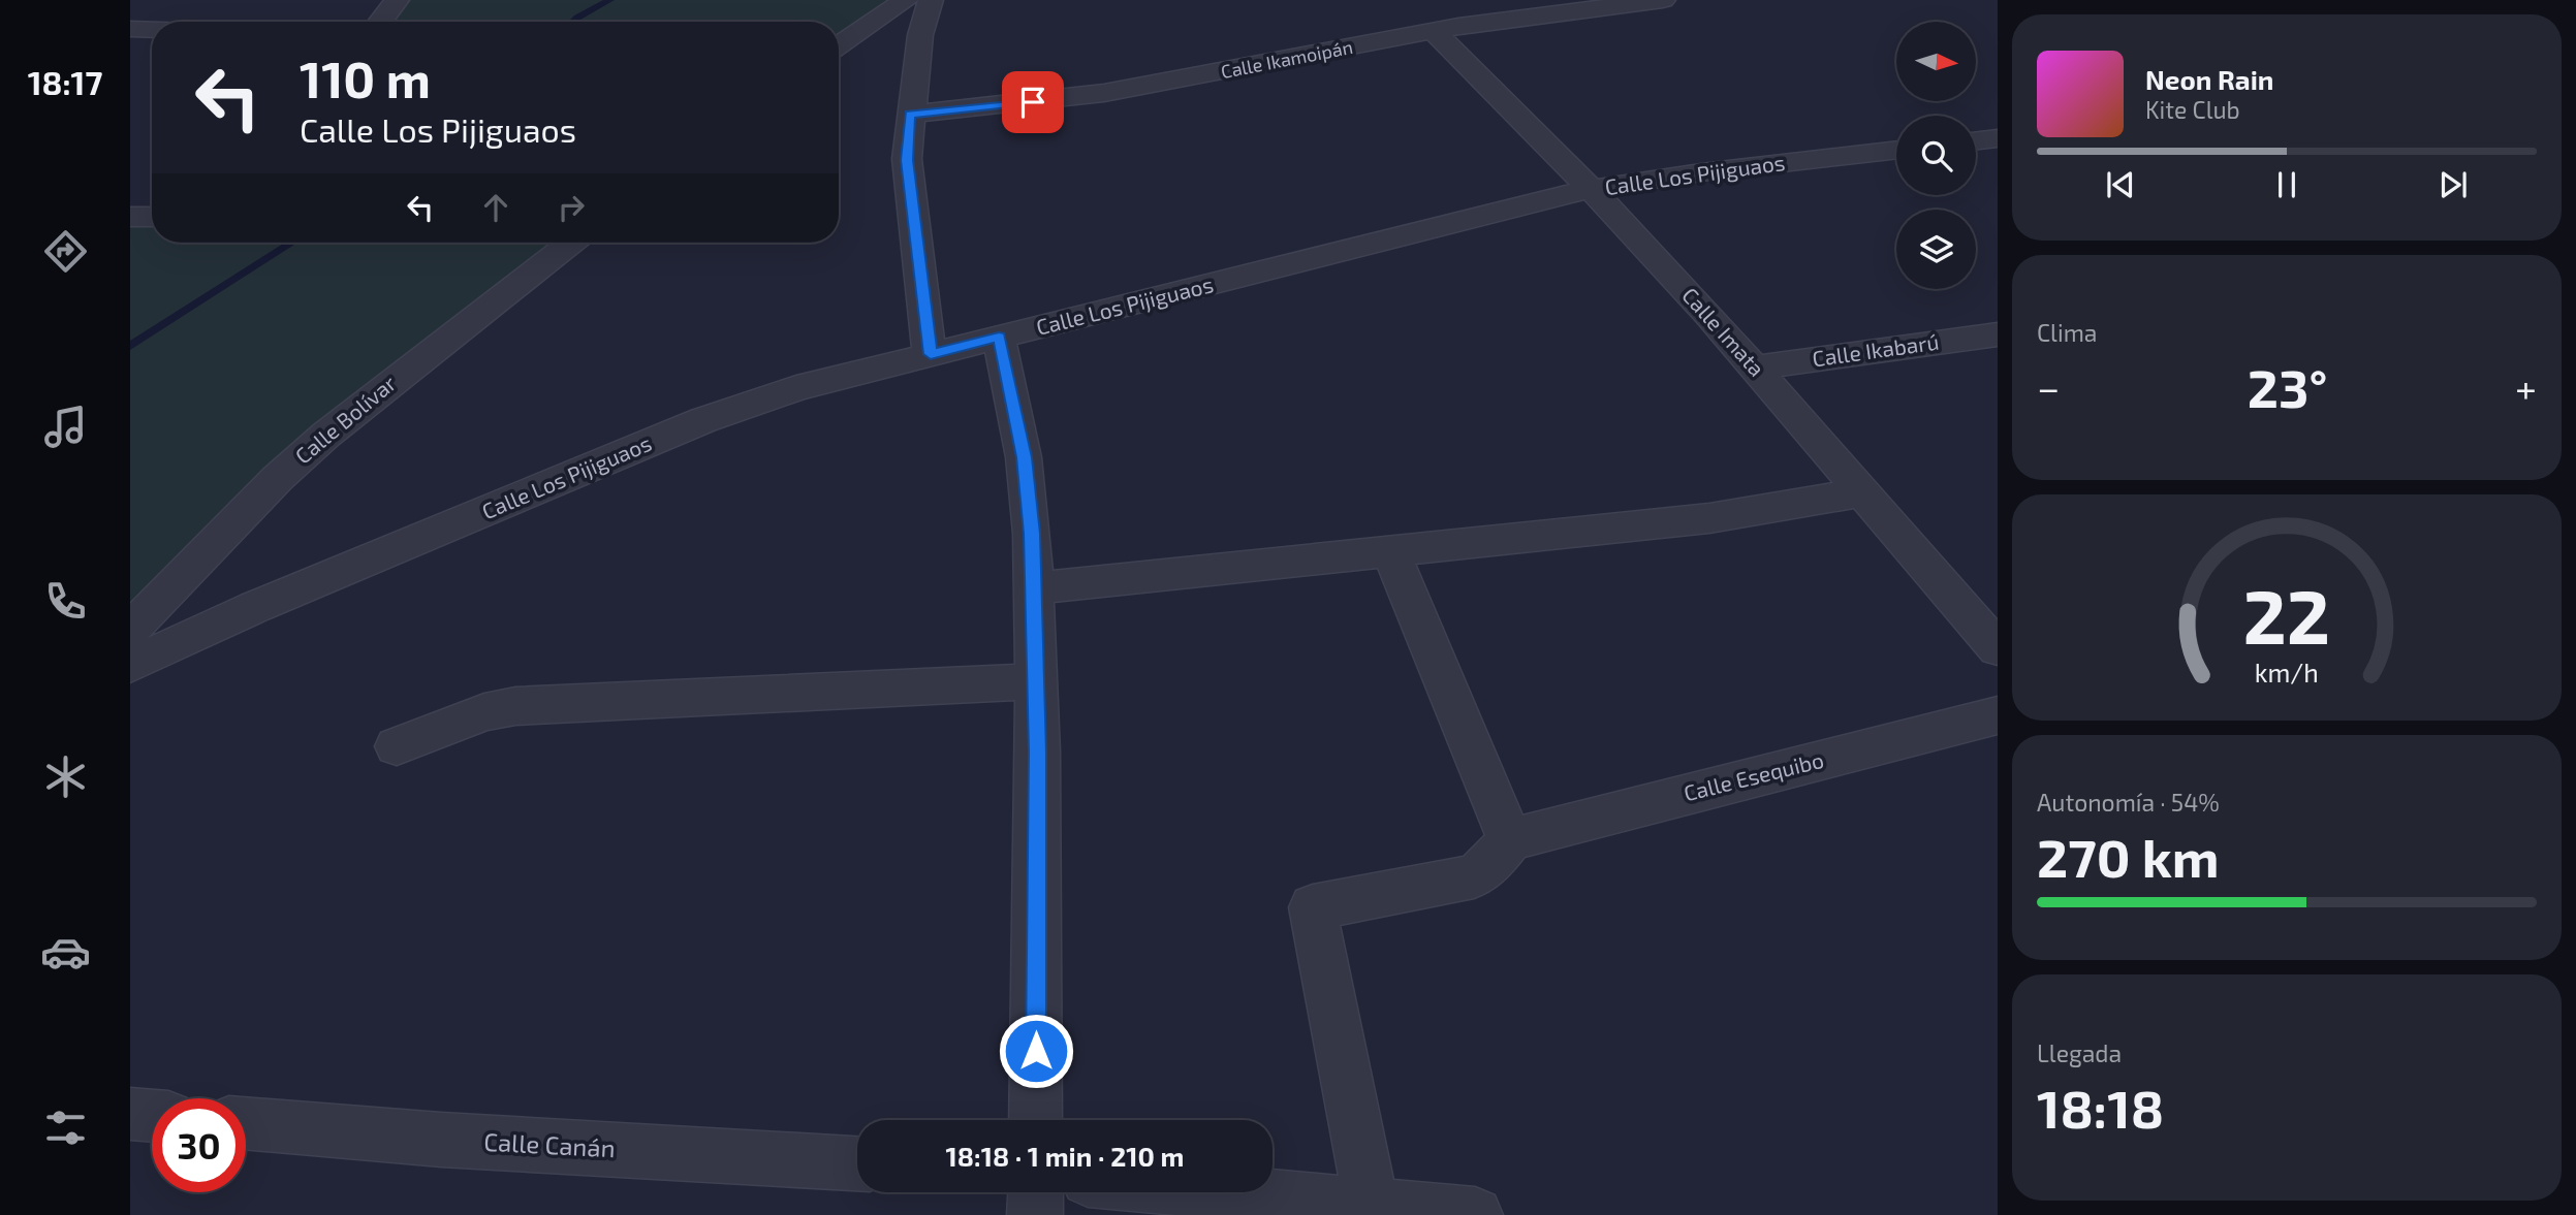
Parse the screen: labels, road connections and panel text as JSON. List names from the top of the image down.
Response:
{
  "streets": {
    "street": [
      "Calle Ikamoipán",
      "Calle Los Pijiguaos",
      "Calle Imata",
      "Calle Ikabarú",
      "Calle Bolívar",
      "Calle Esequibo",
      "Calle Canán"
    ]
  },
  "crossings": [
    ["Calle Ikamoipán", "Calle Imata"],
    ["Calle Los Pijiguaos", "Calle Imata"],
    ["Calle Imata", "Calle Ikabarú"]
  ],
  "north": "right",
  "page": {
    "tabs": "18:17",
    "turn": ["110 m", "Calle Los Pijiguaos"],
    "song": ["Neon Rain", "Kite Club"],
    "tile": [
      "Clima",
      ["Autonomía · 54%", "270 km"],
      ["Llegada", "18:18"]
    ],
    "heat": ["−", "23°", "+"],
    "limit": "30",
    "trip": "18:18 · 1 min · 210 m",
    "gauge": ["22", "km/h"]
  }
}
